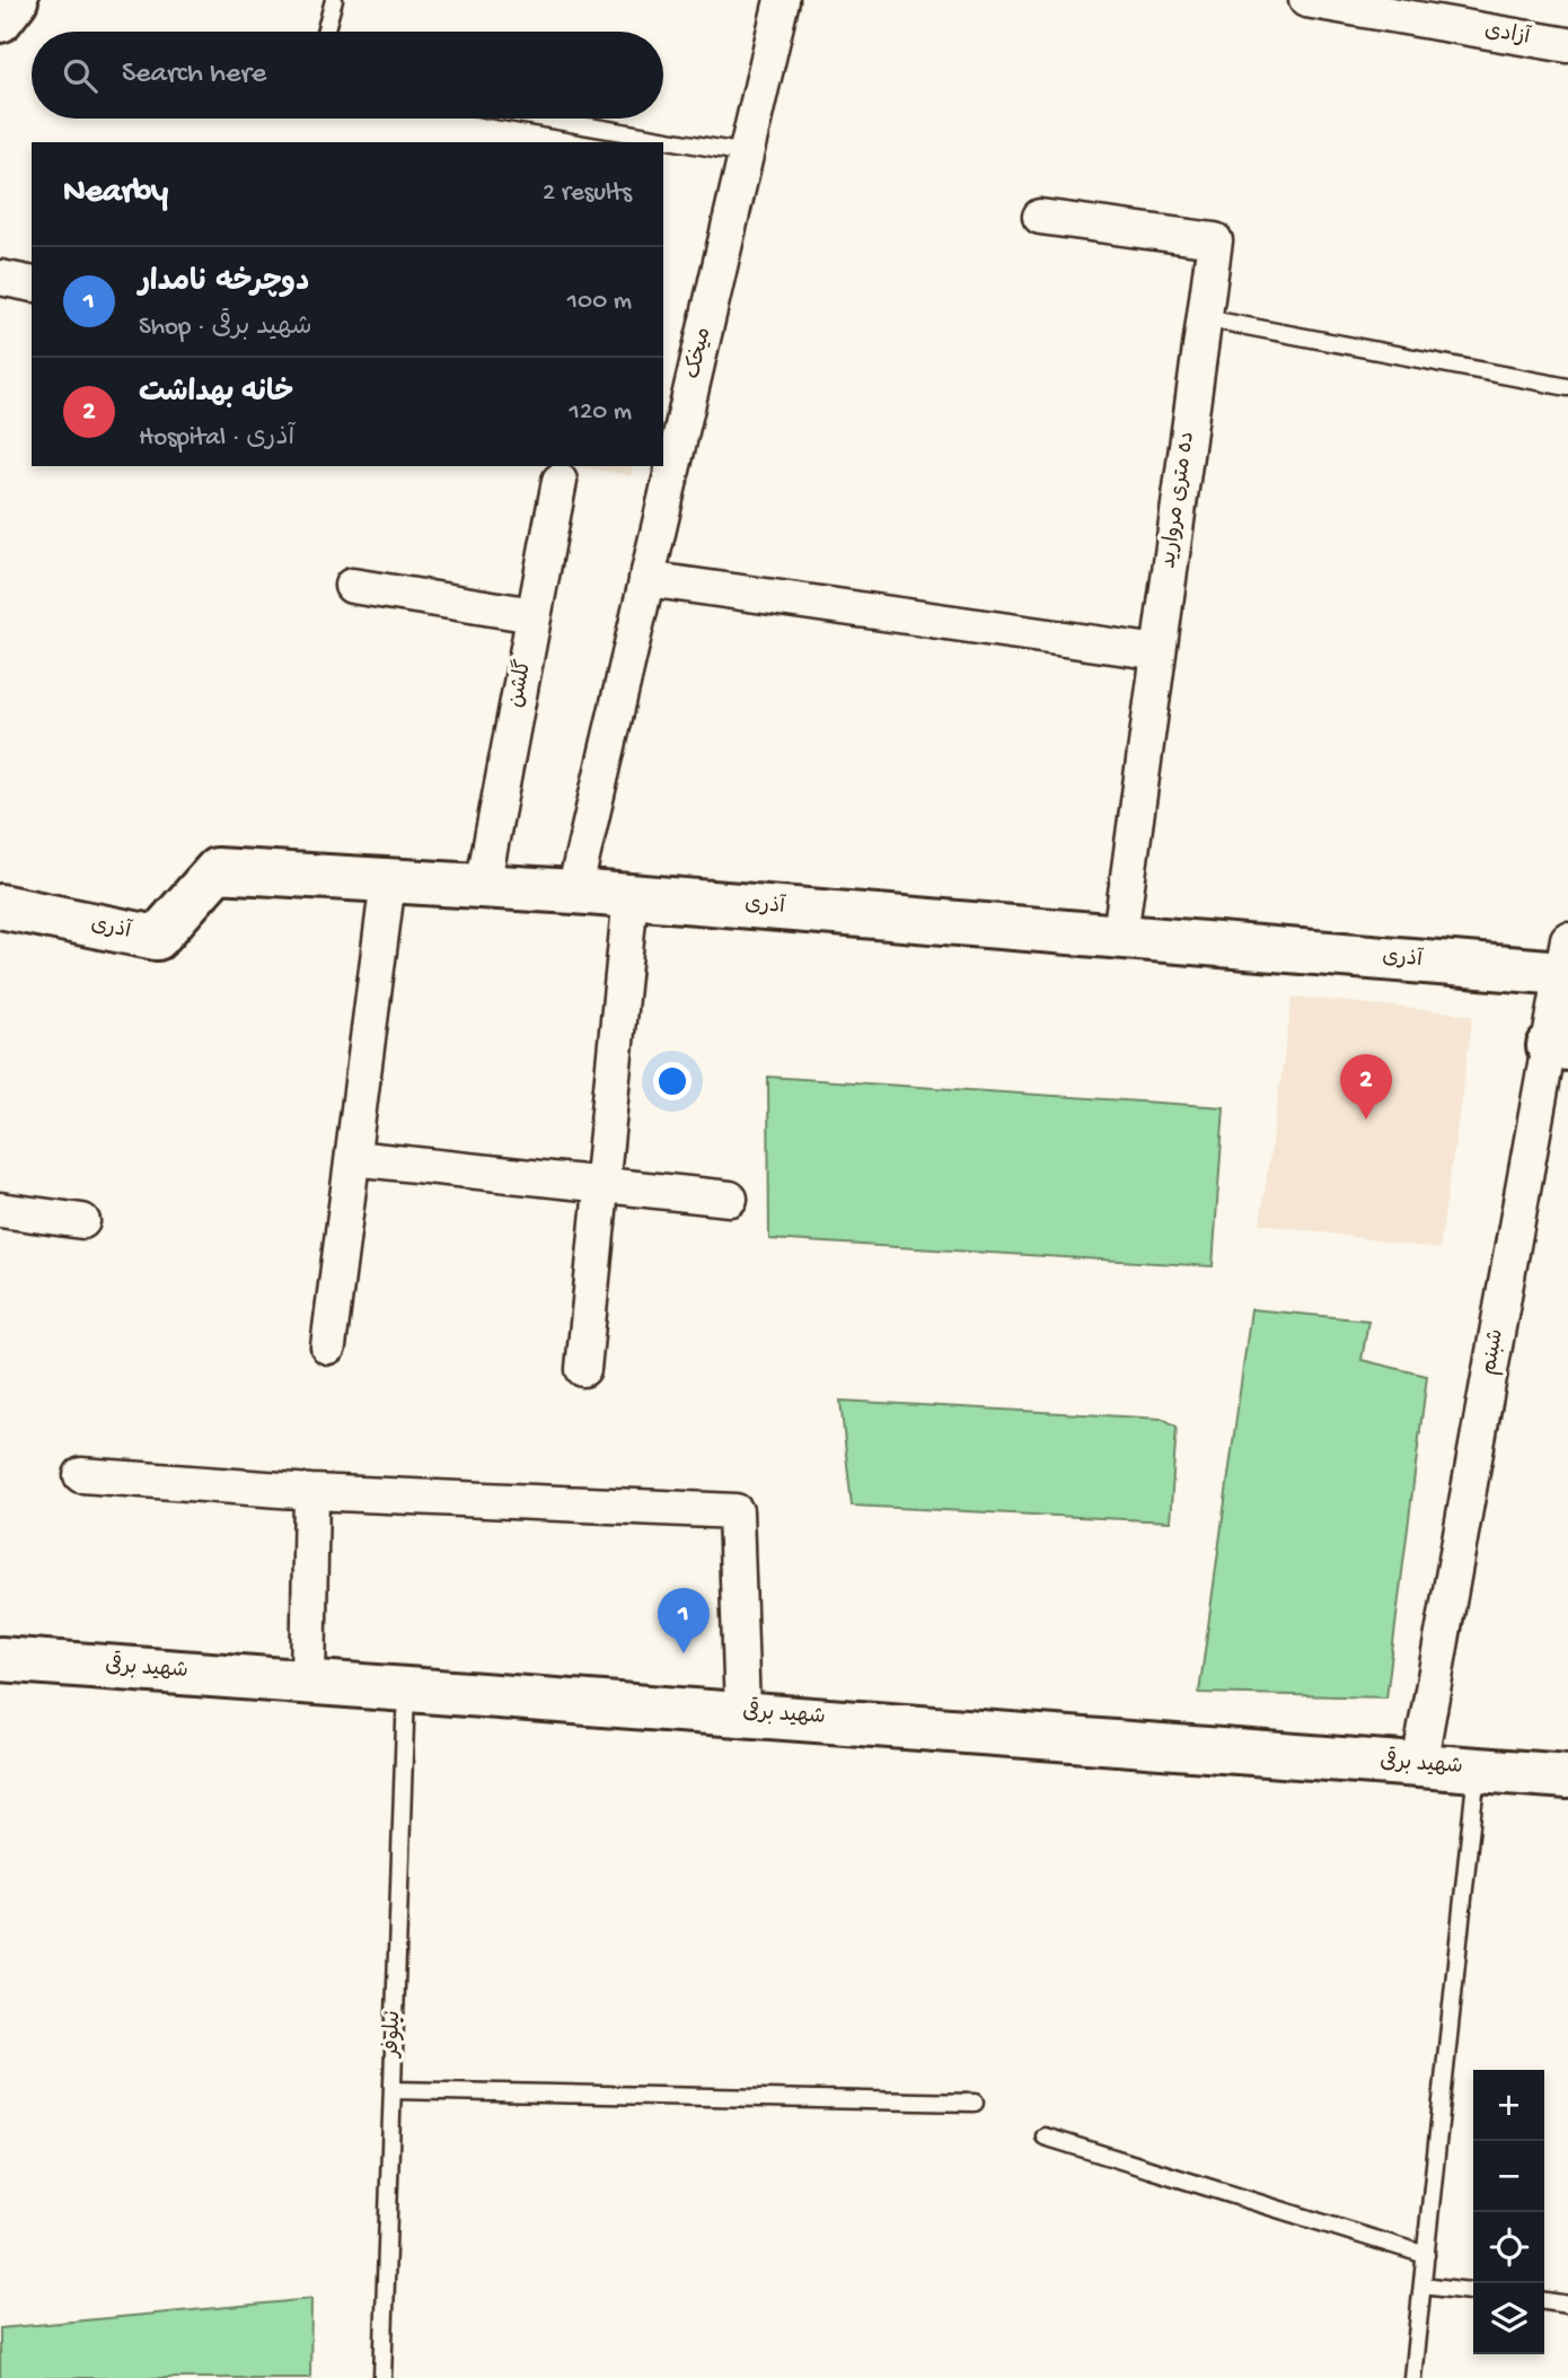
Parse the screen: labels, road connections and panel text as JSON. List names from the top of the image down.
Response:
{
  "streets": {
    "street": [
      "آزادی",
      "میخک",
      "ده متری مروارید",
      "گلشن",
      "آذری",
      "شبنم",
      "شهید برقی"
    ],
    "lane": ["نیلوفر"]
  },
  "crossings": [
    ["میخک", "آذری"],
    ["ده متری مروارید", "آذری"],
    ["گلشن", "آذری"],
    ["آذری", "شبنم"],
    ["شبنم", "شهید برقی"],
    ["شهید برقی", "نیلوفر"]
  ],
  "page": {
    "search": "Search here",
    "heading": ["Nearby", "2 results"],
    "list": [
      {
        "mark": "1",
        "name": "دوچرخه نامدار",
        "note": "Shop · شهید برقی",
        "value": "100 m"
      },
      {
        "mark": "2",
        "name": "خانه بهداشت",
        "note": "Hospital · آذری",
        "value": "120 m"
      }
    ],
    "pins": ["2", "1"],
    "map_buttons": ["+", "−"]
  }
}
